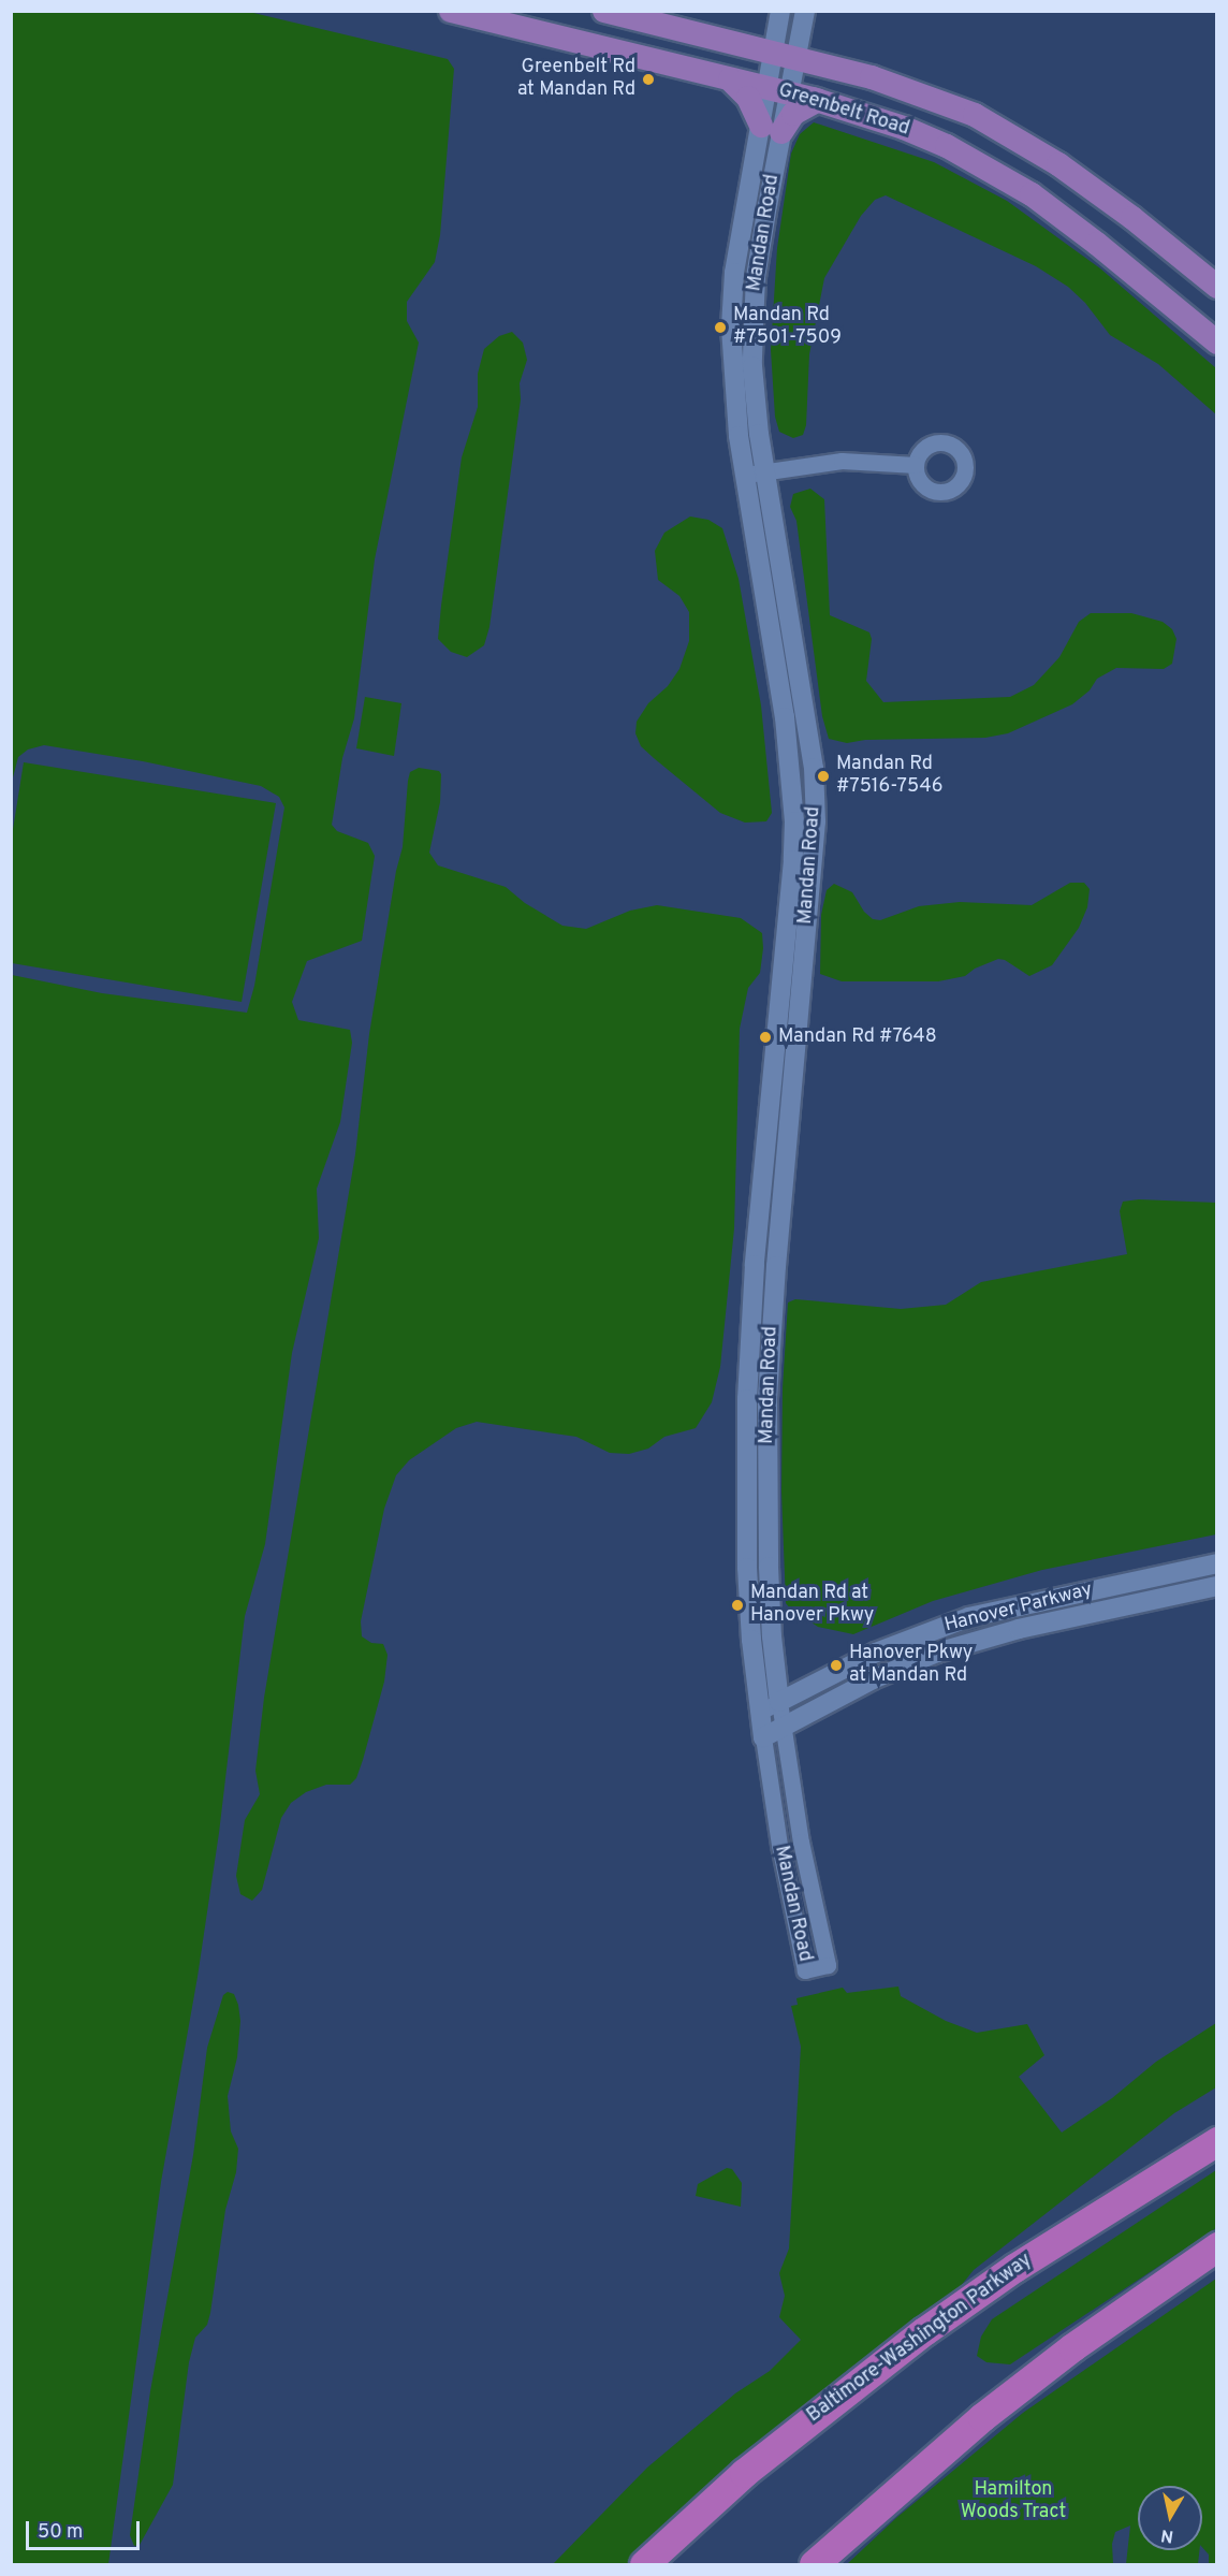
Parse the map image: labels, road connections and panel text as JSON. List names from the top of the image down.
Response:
{
  "streets": {
    "highway": ["Baltimore-Washington Parkway"],
    "main road": ["Greenbelt Road"],
    "street": ["Mandan Road", "Hanover Parkway"]
  },
  "crossings": [
    ["Greenbelt Road", "Mandan Road"],
    ["Mandan Road", "Hanover Parkway"]
  ],
  "parks": ["Hamilton Woods Tract"],
  "places": [
    "Greenbelt Rd at Mandan Rd",
    "Mandan Rd #7501-7509",
    "Mandan Rd #7516-7546",
    "Mandan Rd #7648",
    "Mandan Rd at Hanover Pkwy",
    "Hanover Pkwy at Mandan Rd"
  ],
  "scale_bar": "50 m",
  "north": "bottom"
}
